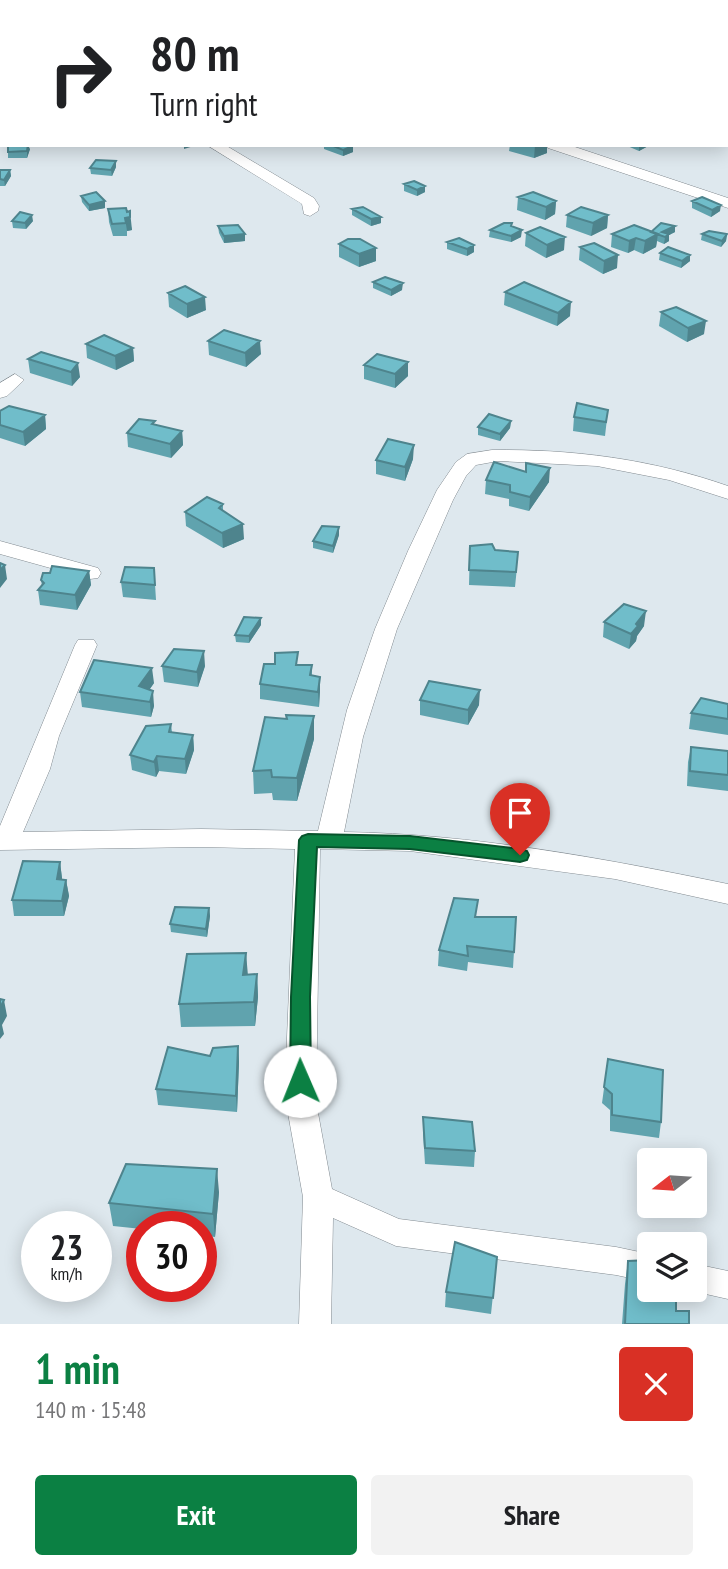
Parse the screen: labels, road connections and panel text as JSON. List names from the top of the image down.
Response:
{
  "north": "left",
  "page": {
    "turn": ["80 m", "Turn right"],
    "speed": "23 km/h",
    "limit": "30",
    "heading": ["1 min", "140 m · 15:48"],
    "buttons": ["Exit", "Share"]
  }
}
